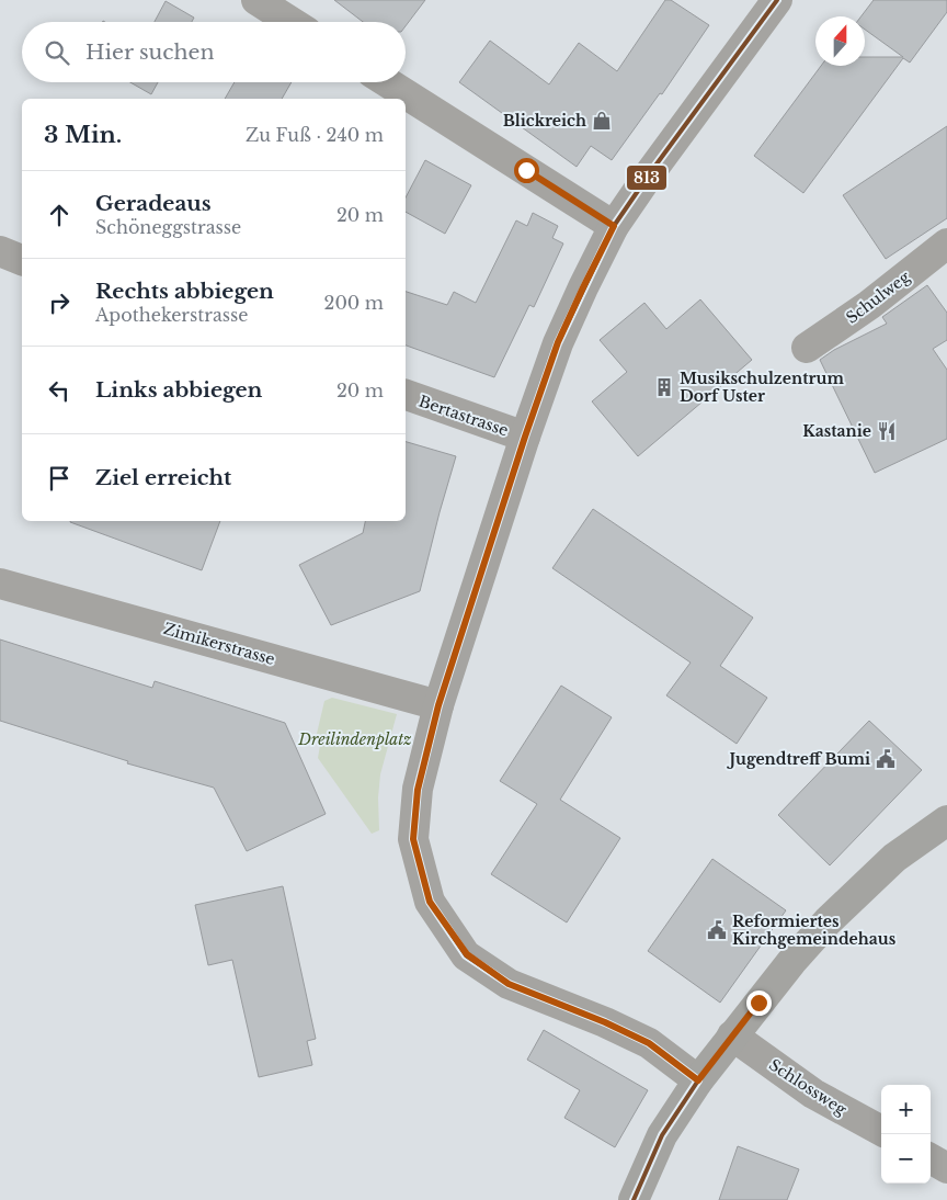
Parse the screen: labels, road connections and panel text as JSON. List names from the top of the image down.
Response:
{
  "streets": {
    "street": [
      "Schulweg",
      "Bertastrasse",
      "Zimikerstrasse",
      "Schlossweg"
    ]
  },
  "parks": ["Dreilindenplatz"],
  "places": {
    "shop": ["Blickreich"],
    "building": ["Musikschulzentrum Dorf Uster"],
    "restaurant": ["Kastanie"],
    "public building": ["Jugendtreff Bumi", "Reformiertes Kirchgemeindehaus"]
  },
  "lines": ["transit line 813"],
  "north": "top",
  "page": {
    "search": "Hier suchen",
    "heading": ["3 Min.", "Zu Fuß · 240 m"],
    "list": [
      ["Geradeaus", "Schöneggstrasse", "20 m"],
      ["Rechts abbiegen", "Apothekerstrasse", "200 m"],
      ["Links abbiegen", "20 m"],
      "Ziel erreicht"
    ],
    "map_buttons": ["+", "−"]
  }
}
